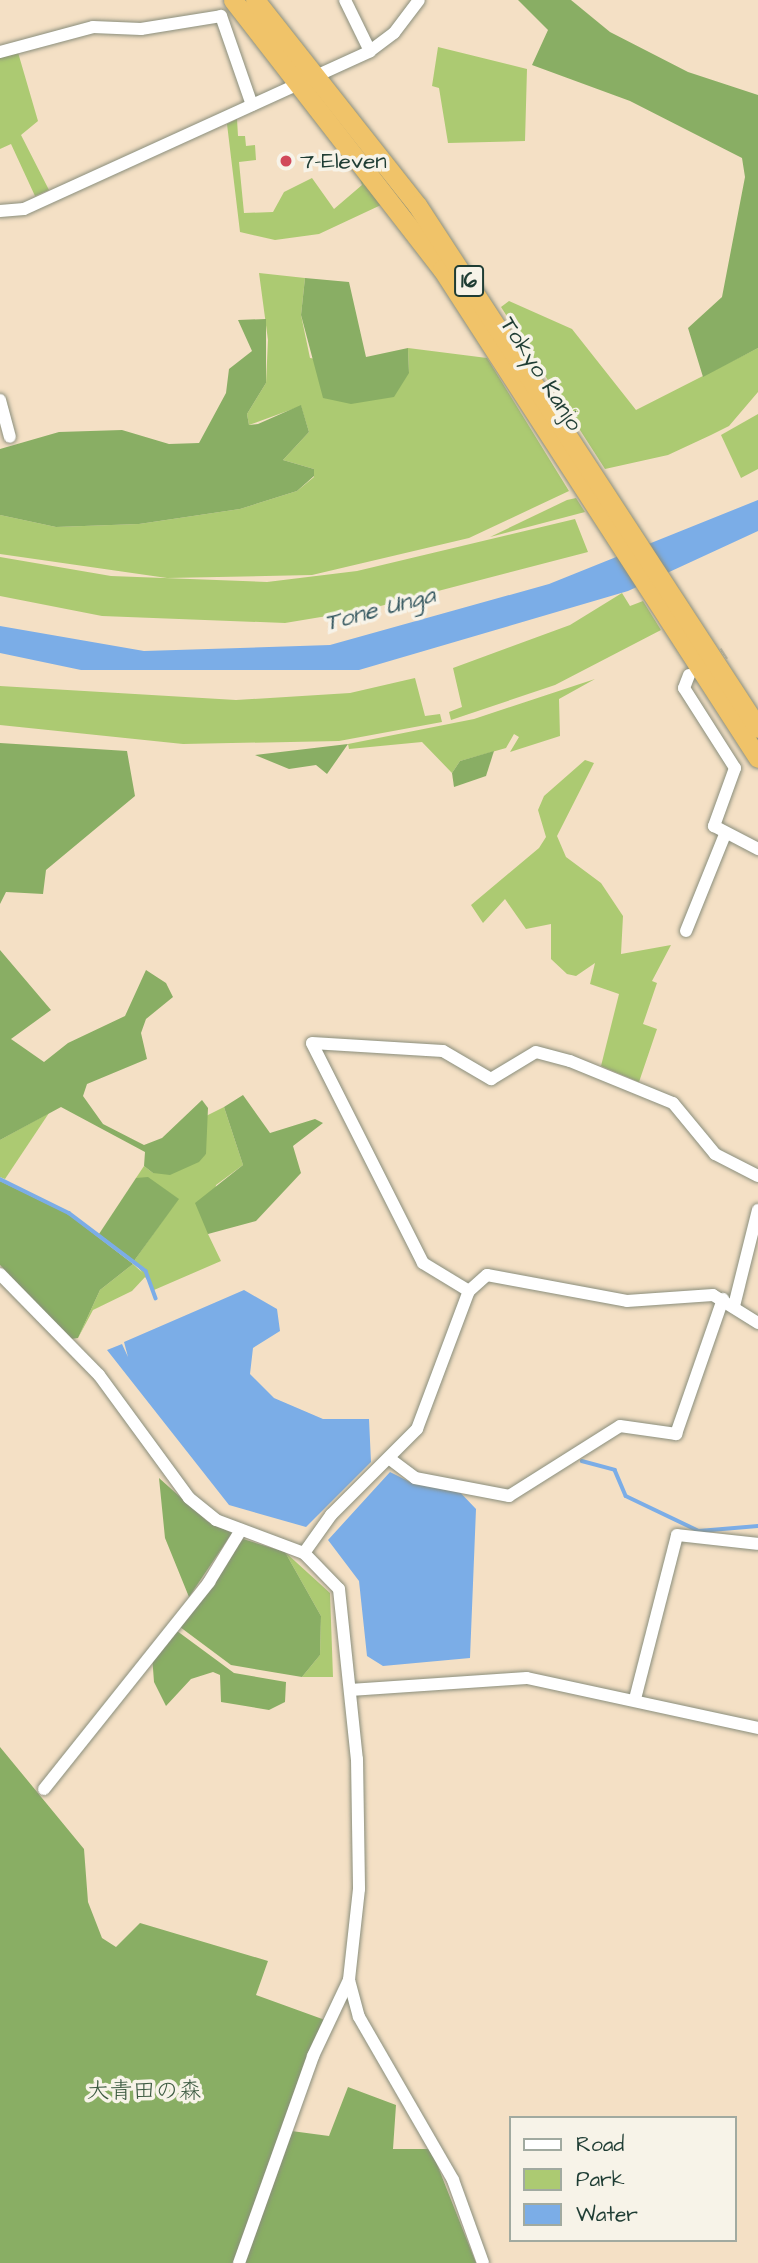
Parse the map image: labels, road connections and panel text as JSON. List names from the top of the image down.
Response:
{
  "streets": {
    "highway": ["16", "Tokyo Kanjo"]
  },
  "water": ["Tone Unga"],
  "parks": ["大青田の森"],
  "places": ["7-Eleven"],
  "legend": ["Road", "Park", "Water"]
}
